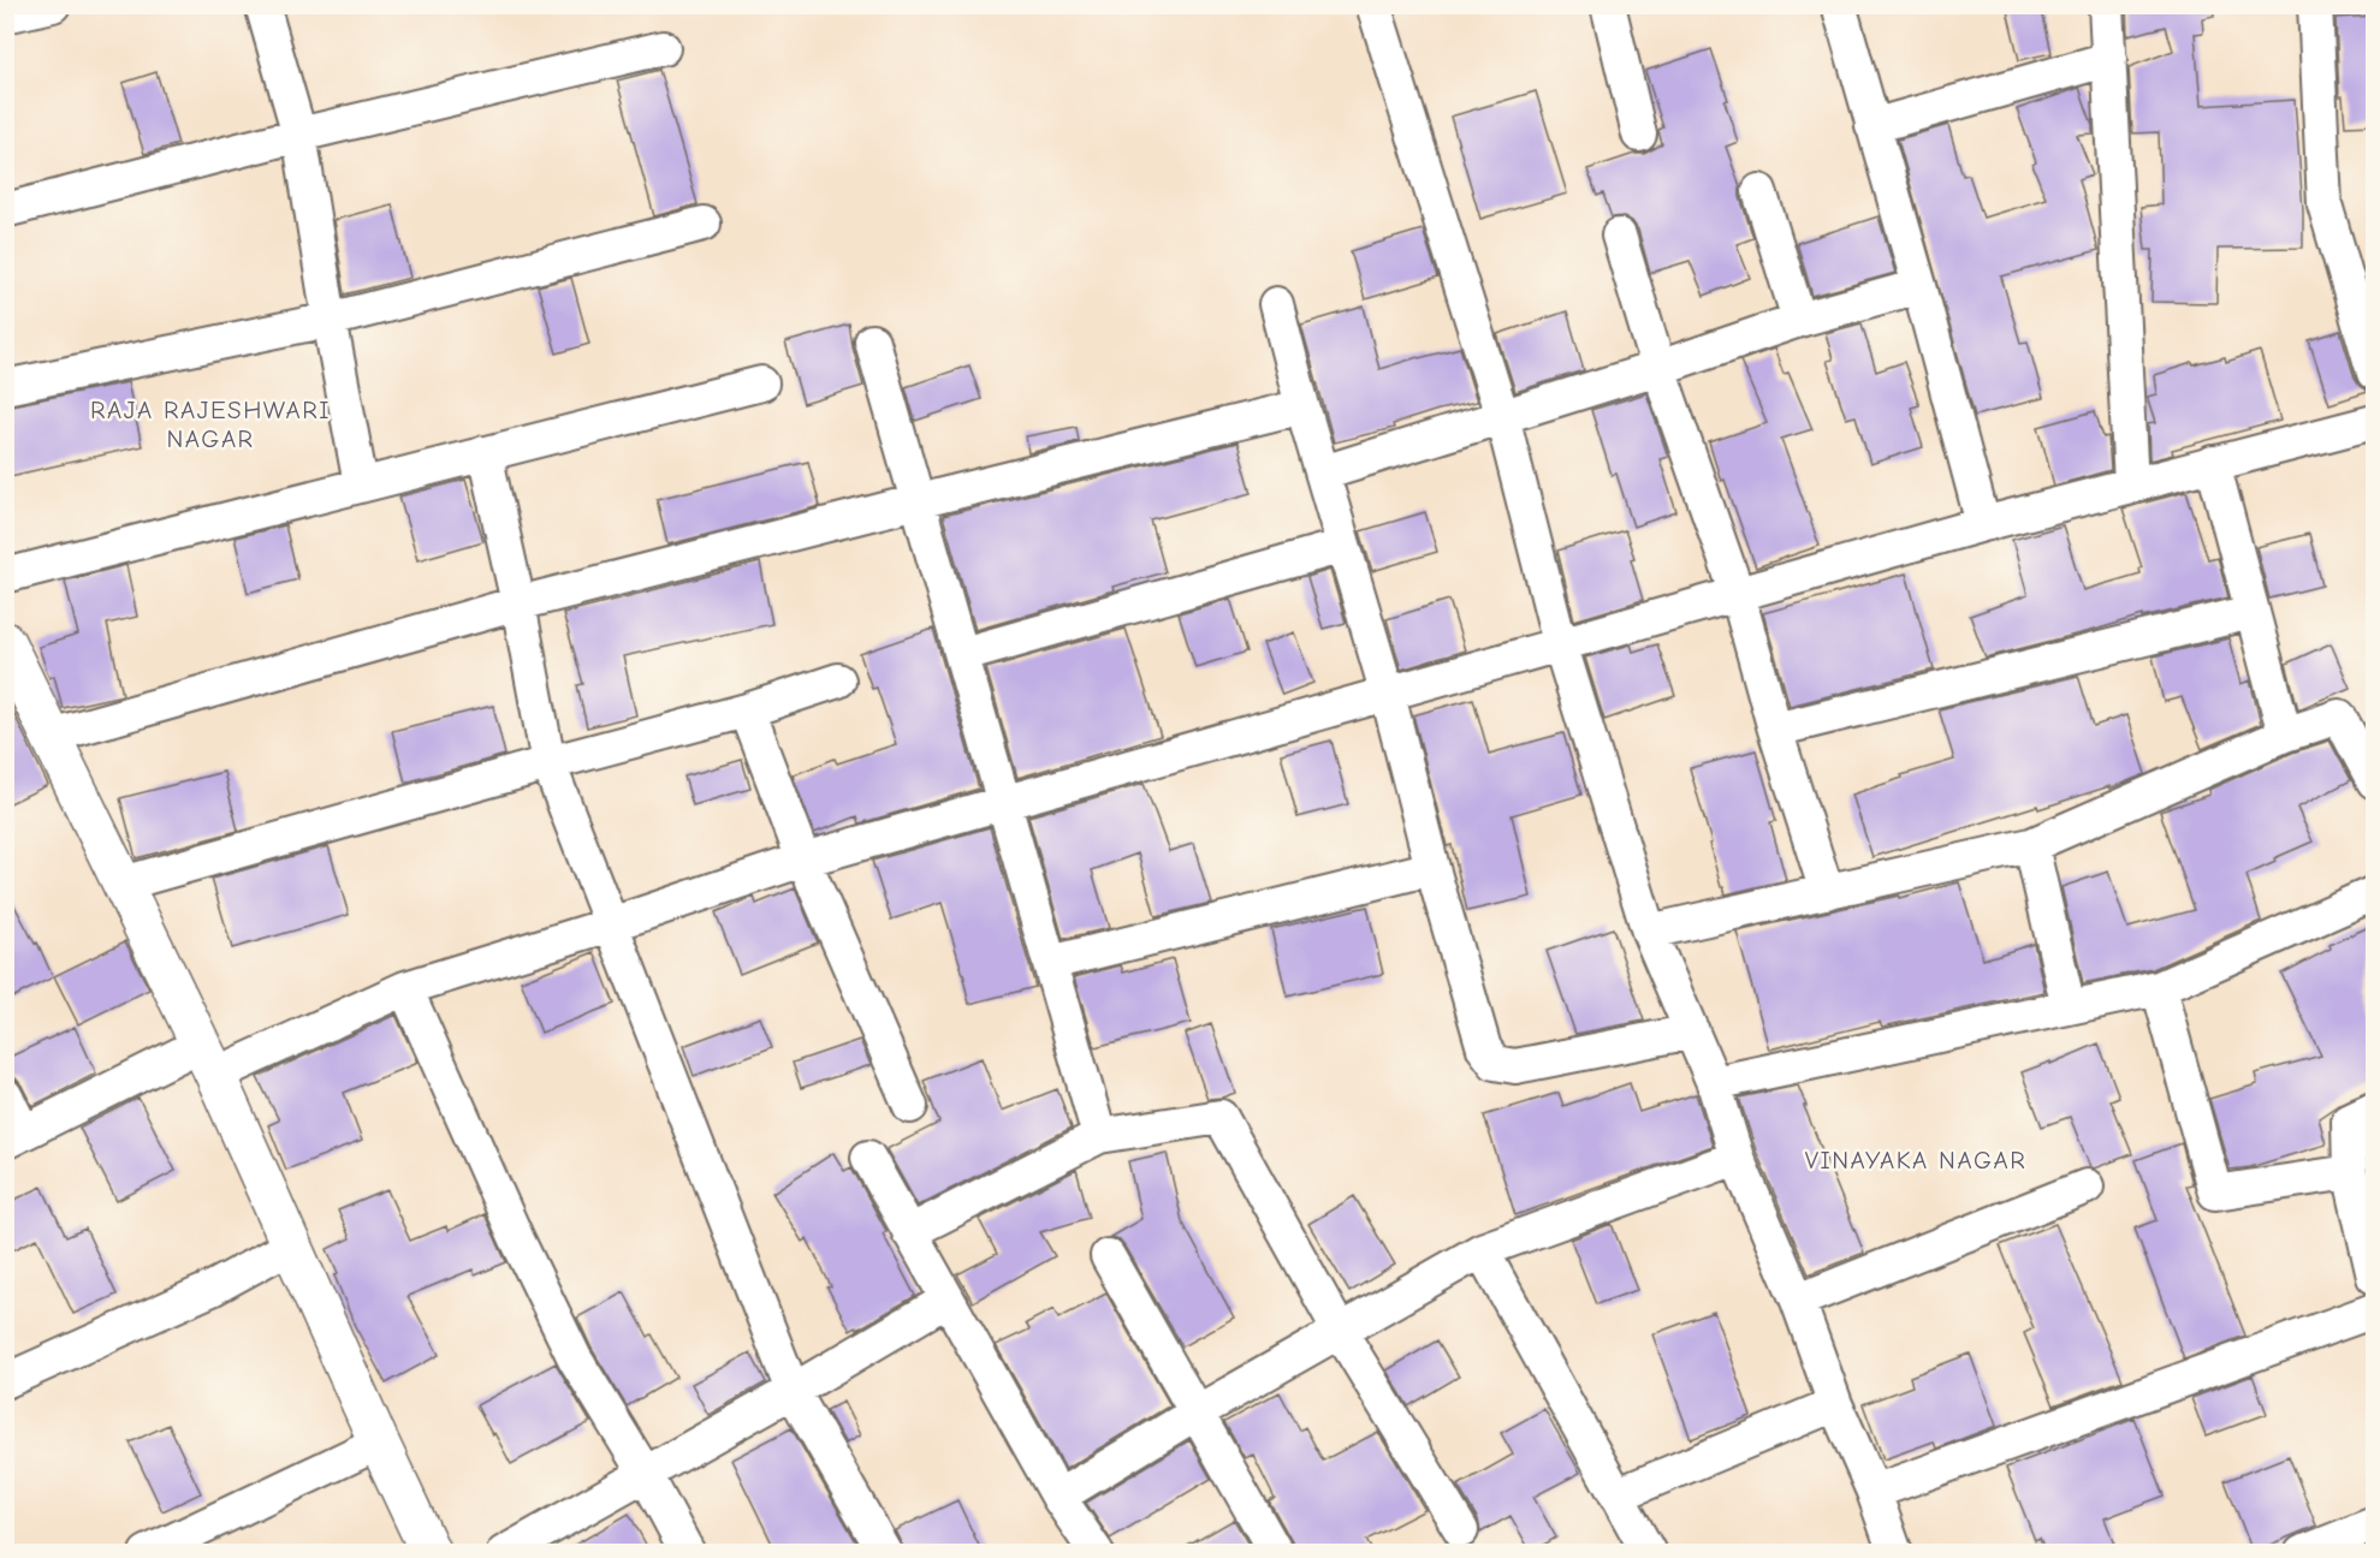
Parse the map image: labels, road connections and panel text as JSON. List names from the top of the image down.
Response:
{
  "districts": ["RAJA RAJESHWARI NAGAR", "VINAYAKA NAGAR"]
}
